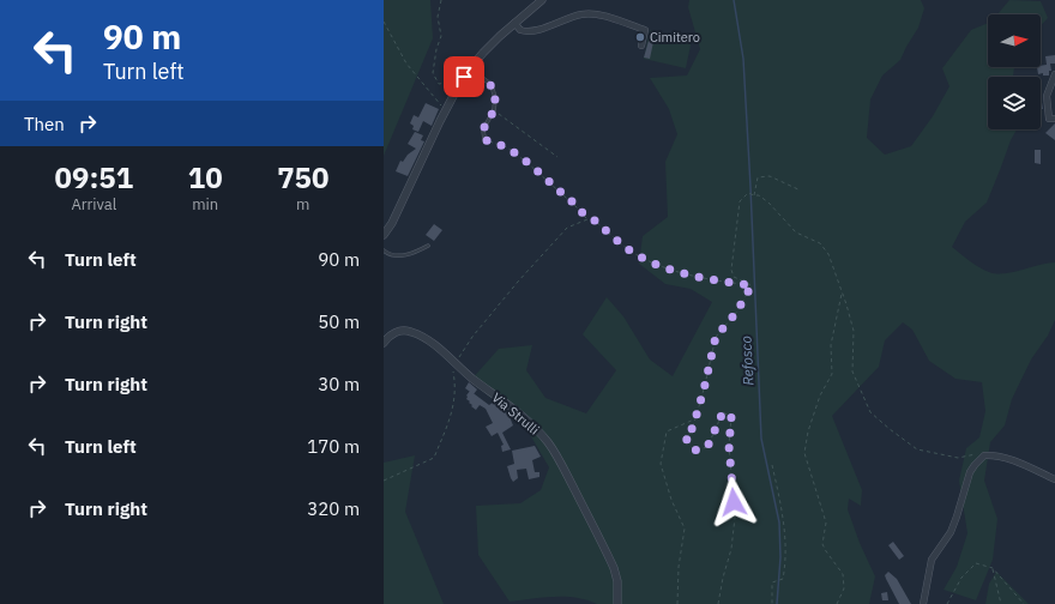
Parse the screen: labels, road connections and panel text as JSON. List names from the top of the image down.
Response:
{
  "streets": {
    "street": ["Via Strulli"]
  },
  "water": ["Refosco"],
  "places": ["Cimitero"],
  "north": "right",
  "page": {
    "turn": ["90 m", "Turn left"],
    "then": "Then",
    "eta": [
      "09:51",
      "Arrival",
      "10",
      "min",
      "750",
      "m"
    ],
    "list": [
      {
        "name": "Turn left",
        "value": "90 m"
      },
      {
        "name": "Turn right",
        "value": "50 m"
      },
      {
        "name": "Turn right",
        "value": "30 m"
      },
      {
        "name": "Turn left",
        "value": "170 m"
      },
      {
        "name": "Turn right",
        "value": "320 m"
      }
    ]
  }
}
